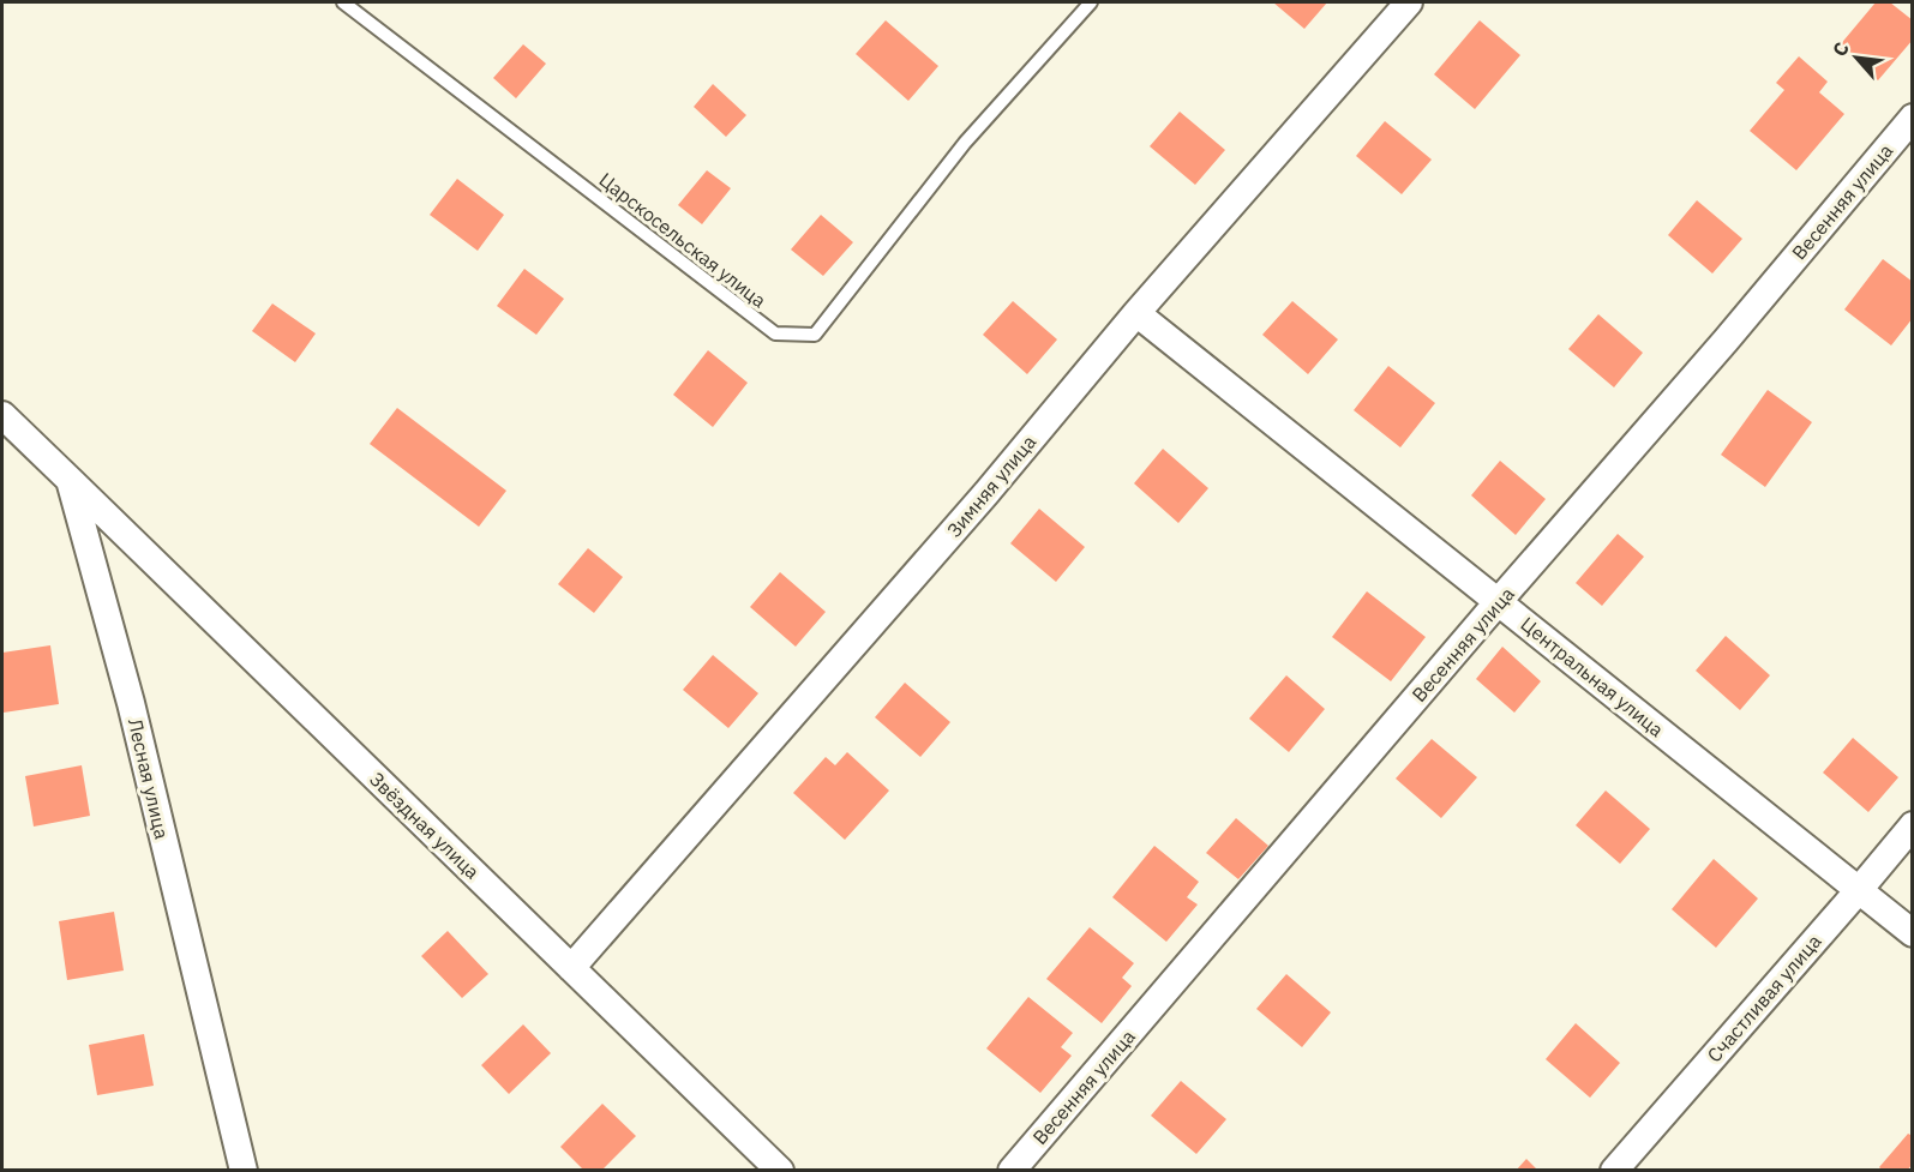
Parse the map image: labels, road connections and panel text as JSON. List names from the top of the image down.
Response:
{
  "streets": {
    "street": [
      "Весенняя улица",
      "Зимняя улица",
      "Центральная улица",
      "Лесная улица",
      "Звёздная улица",
      "Счастливая улица"
    ],
    "lane": ["Царскосельская улица"]
  },
  "crossings": [
    ["Весенняя улица", "Центральная улица"],
    ["Зимняя улица", "Центральная улица"],
    ["Зимняя улица", "Звёздная улица"],
    ["Центральная улица", "Счастливая улица"],
    ["Лесная улица", "Звёздная улица"]
  ],
  "north": "top left"
}
